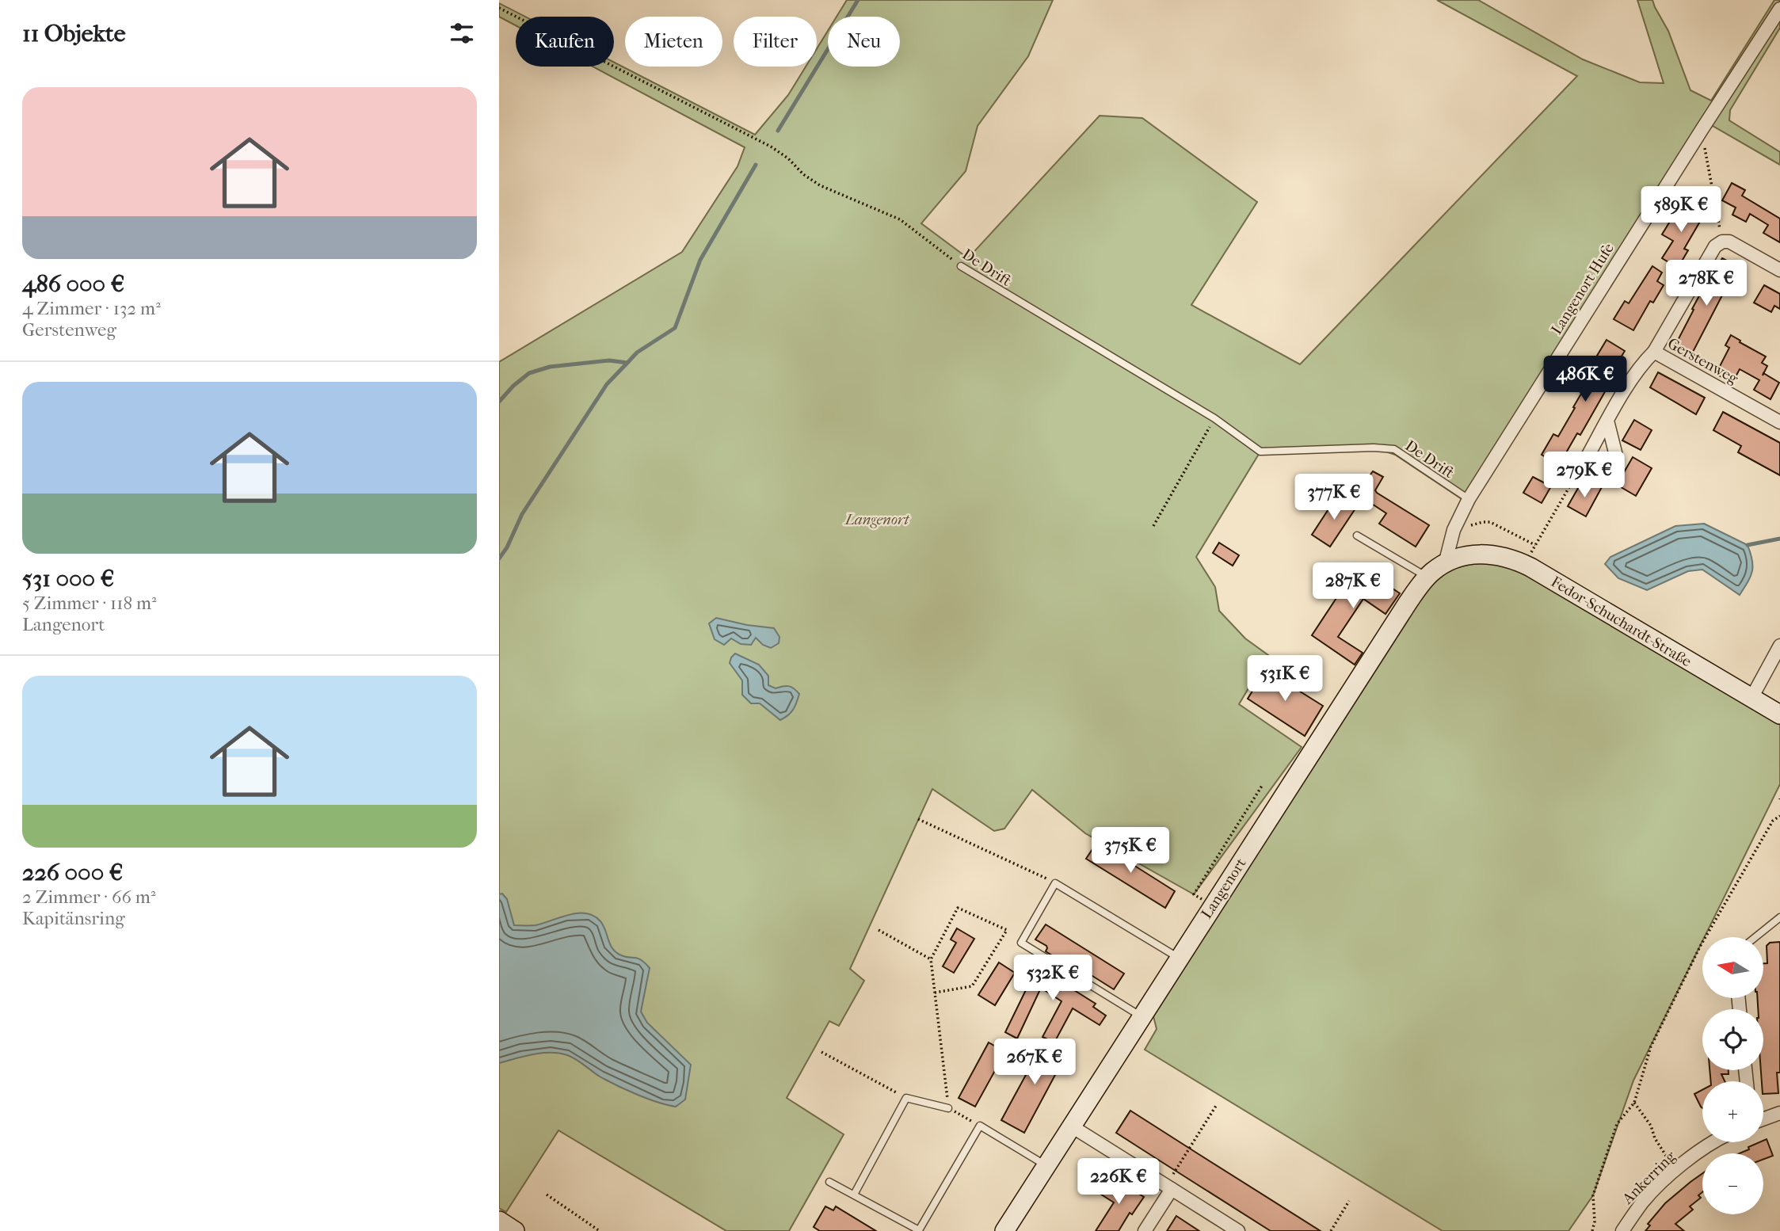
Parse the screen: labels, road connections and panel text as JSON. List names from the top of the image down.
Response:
{
  "streets": {
    "street": [
      "Langenort Hufe",
      "Gerstenweg",
      "Fedor-Schuchardt-Straße",
      "Langenort",
      "Ankerring"
    ],
    "lane": ["De Drift"]
  },
  "crossings": [
    ["De Drift", "Langenort Hufe"],
    ["Langenort Hufe", "Fedor-Schuchardt-Straße"],
    ["Langenort Hufe", "Langenort"],
    ["Fedor-Schuchardt-Straße", "Langenort"]
  ],
  "parks": ["Langenort"],
  "north": "left",
  "page": {
    "heading": "11 Objekte",
    "chip": [
      "Kaufen",
      "Mieten",
      "Filter",
      "Neu"
    ],
    "list": [
      {
        "name": "486 000 €",
        "note": "4 Zimmer · 132 m² · Gerstenweg"
      },
      {
        "name": "531 000 €",
        "note": "5 Zimmer · 118 m² · Langenort"
      },
      {
        "name": "226 000 €",
        "note": "2 Zimmer · 66 m² · Kapitänsring"
      }
    ],
    "price": [
      "589K €",
      "278K €",
      "486K €",
      "279K €",
      "377K €",
      "287K €",
      "531K €",
      "375K €",
      "532K €",
      "267K €",
      "226K €"
    ],
    "map_buttons": ["+", "−"]
  }
}
